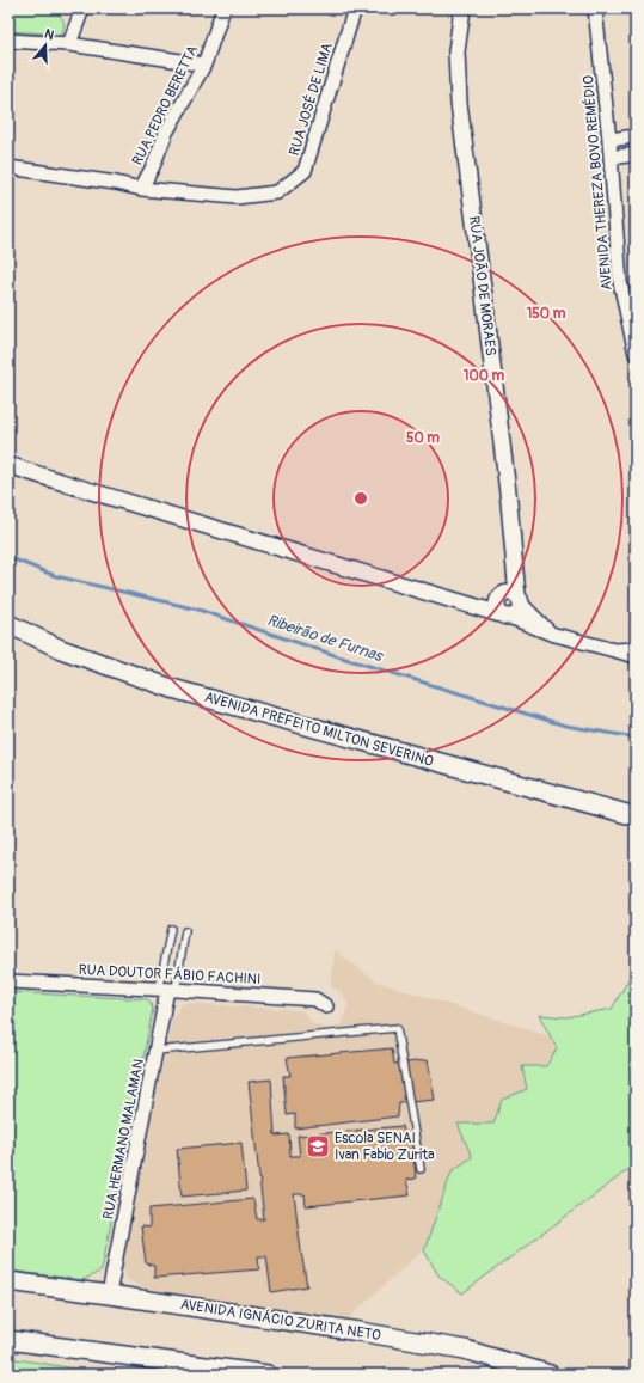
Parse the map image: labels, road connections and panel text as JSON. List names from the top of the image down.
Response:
{
  "streets": {
    "main road": ["AVENIDA PREFEITO MILTON SEVERINO", "AVENIDA IGNÁCIO ZURITA NETO"],
    "street": [
      "RUA JOSÉ DE LIMA",
      "RUA PEDRO BERETTA",
      "AVENIDA THEREZA BOVO REMÉDIO",
      "RUA JOÃO DE MORAES",
      "RUA DOUTOR FÁBIO FACHINI",
      "RUA HERMANO MALAMAN"
    ]
  },
  "crossings": [
    ["RUA JOSÉ DE LIMA", "RUA PEDRO BERETTA"],
    ["RUA DOUTOR FÁBIO FACHINI", "RUA HERMANO MALAMAN"],
    ["RUA HERMANO MALAMAN", "AVENIDA IGNÁCIO ZURITA NETO"]
  ],
  "water": ["Ribeirão de Furnas"],
  "places": {
    "school or university": ["Escola SENAI Ivan Fabio Zurita"]
  },
  "north": "top",
  "rings": ["150 m", "100 m", "50 m"]
}
